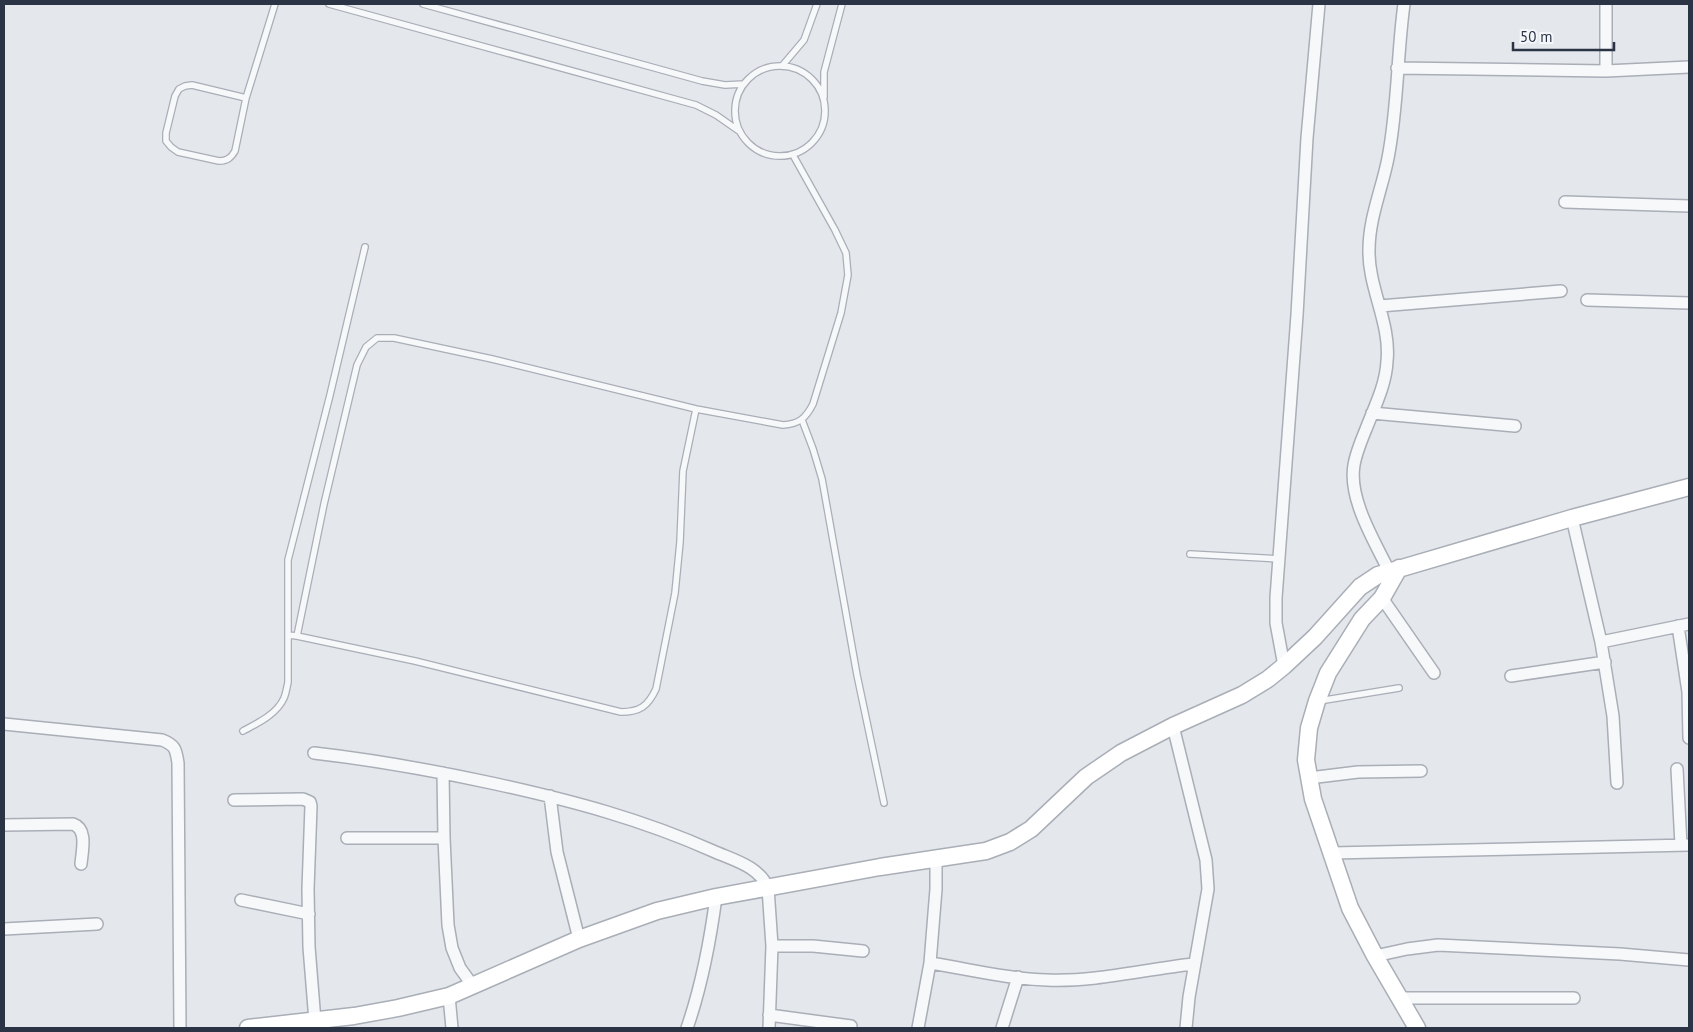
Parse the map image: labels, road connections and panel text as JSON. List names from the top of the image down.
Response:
{
  "scale_bar": "50 m"
}
